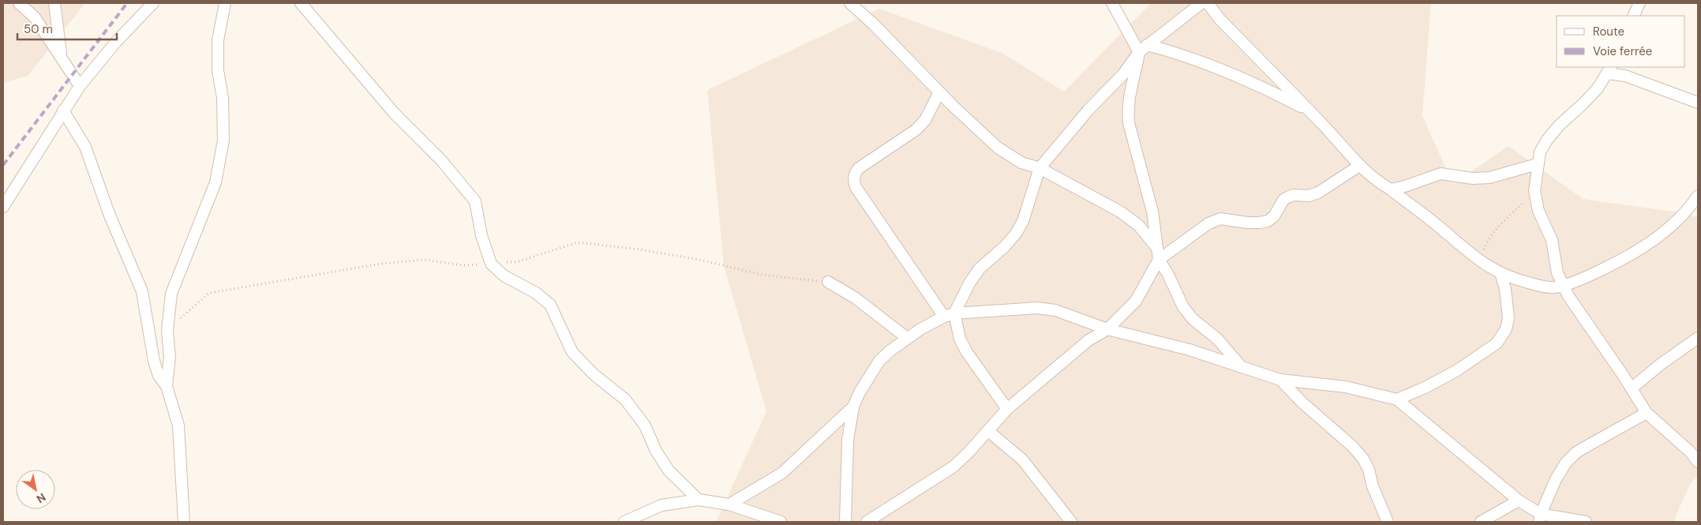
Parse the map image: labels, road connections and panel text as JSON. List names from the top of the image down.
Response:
{
  "legend": ["Route", "Voie ferrée"],
  "scale_bar": "50 m",
  "north": "bottom right"
}
